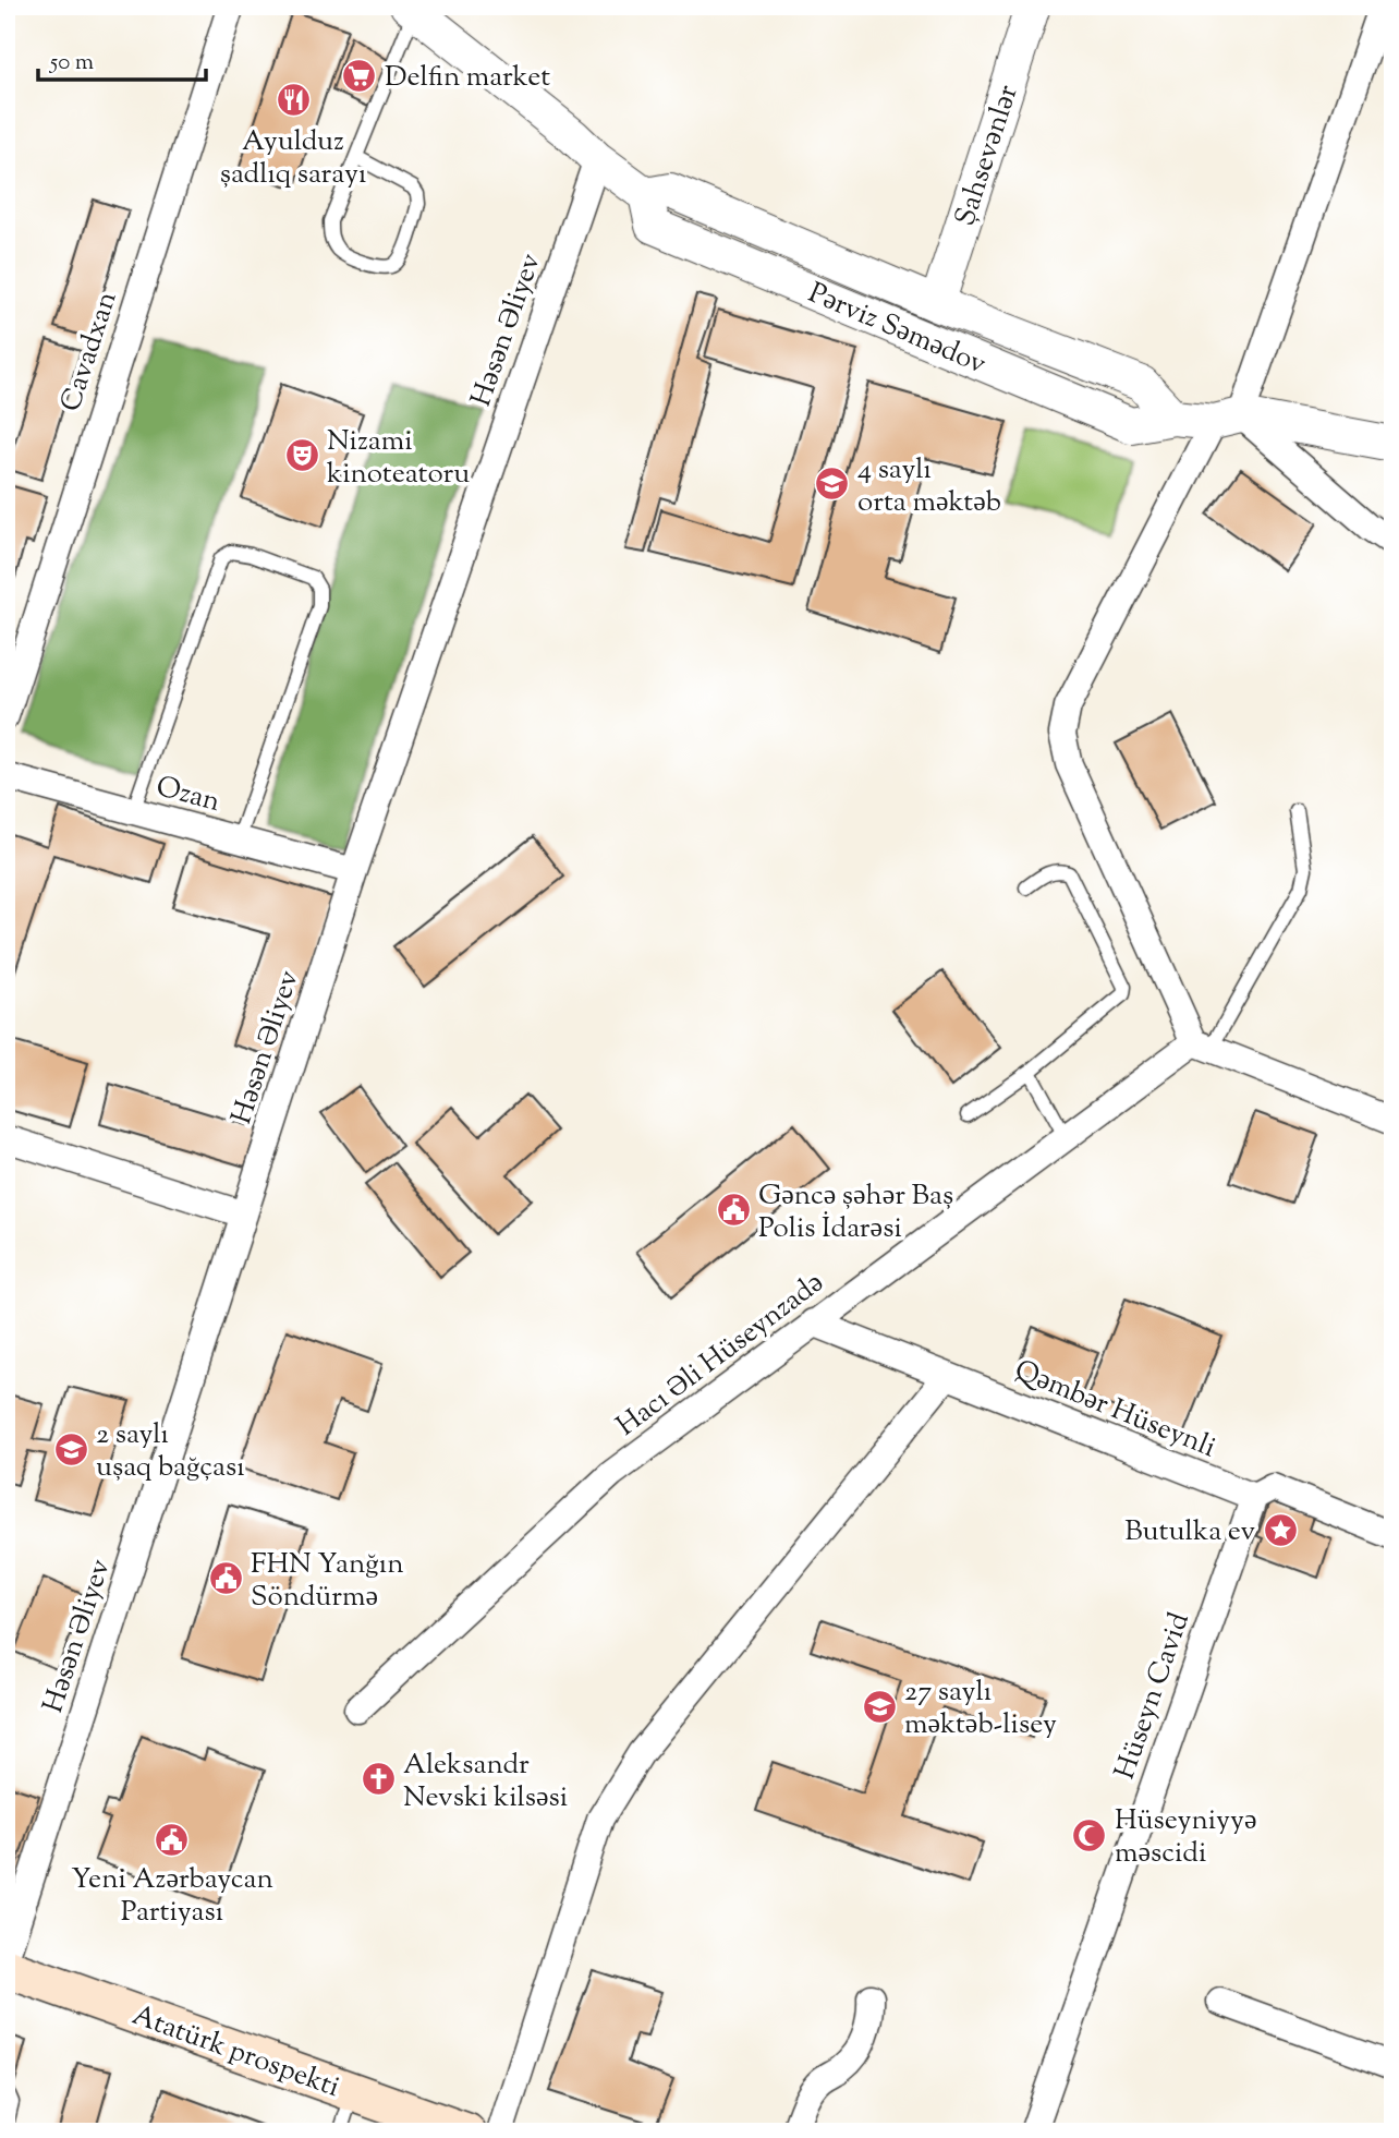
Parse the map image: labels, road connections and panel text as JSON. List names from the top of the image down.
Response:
{
  "streets": {
    "main road": ["Atatürk prospekti"],
    "street": [
      "Şahsevənlər",
      "Pərviz Səmədov",
      "Həsən Əliyev",
      "Cavadxan",
      "Ozan",
      "Hacı Əli Hüseynzadə",
      "Qəmbər Hüseynli",
      "Hüseyn Cavid"
    ]
  },
  "crossings": [
    ["Şahsevənlər", "Pərviz Səmədov"],
    ["Həsən Əliyev", "Ozan"],
    ["Hacı Əli Hüseynzadə", "Qəmbər Hüseynli"],
    ["Qəmbər Hüseynli", "Hüseyn Cavid"]
  ],
  "places": {
    "supermarket": ["Delfin market"],
    "restaurant": ["Ayulduz şadlıq sarayı"],
    "theatre": ["Nizami kinoteatoru"],
    "school or university": ["4 saylı orta məktəb", "2 saylı uşaq bağçası", "27 saylı məktəb-lisey"],
    "public building": ["Gəncə şəhər Baş Polis İdarəsi", "FHN Yanğın Söndürmə", "Yeni Azərbaycan Partiyası"],
    "place": ["Butulka ev"],
    "church": ["Aleksandr Nevski kilsəsi"],
    "mosque": ["Hüseyniyyə məscidi"]
  },
  "scale_bar": "50 m"
}
